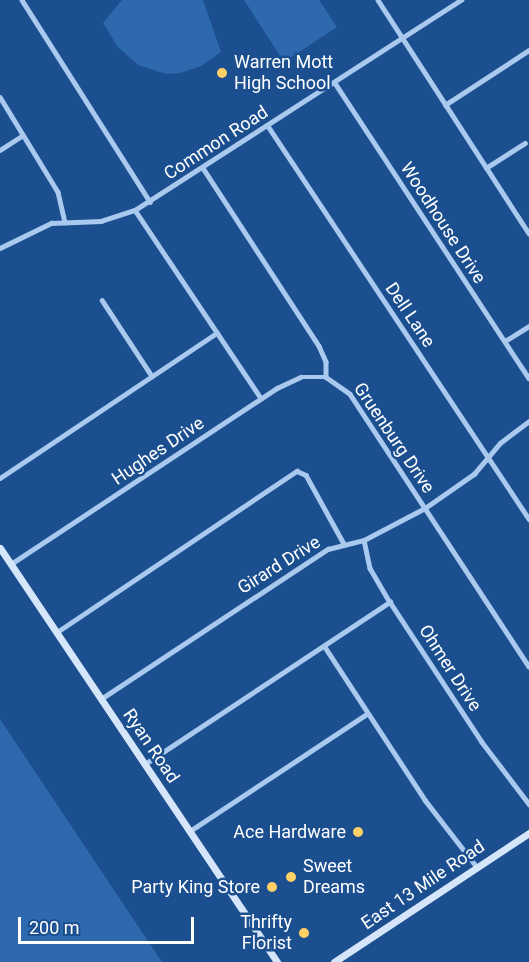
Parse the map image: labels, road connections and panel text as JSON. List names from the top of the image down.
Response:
{
  "streets": {
    "main road": ["Ryan Road", "East 13 Mile Road"],
    "street": [
      "Common Road",
      "Woodhouse Drive",
      "Dell Lane",
      "Gruenburg Drive",
      "Hughes Drive",
      "Girard Drive",
      "Ohmer Drive"
    ]
  },
  "crossings": [
    ["Common Road", "Woodhouse Drive"],
    ["Common Road", "Dell Lane"],
    ["Common Road", "Gruenburg Drive"],
    ["Dell Lane", "Girard Drive"],
    ["Gruenburg Drive", "Hughes Drive"],
    ["Gruenburg Drive", "Girard Drive"],
    ["Hughes Drive", "Ryan Road"],
    ["Girard Drive", "Ohmer Drive"],
    ["Girard Drive", "Ryan Road"]
  ],
  "places": [
    "Warren Mott High School",
    "Ace Hardware",
    "Sweet Dreams",
    "Party King Store",
    "Thrifty Florist"
  ],
  "scale_bar": "200 m"
}
